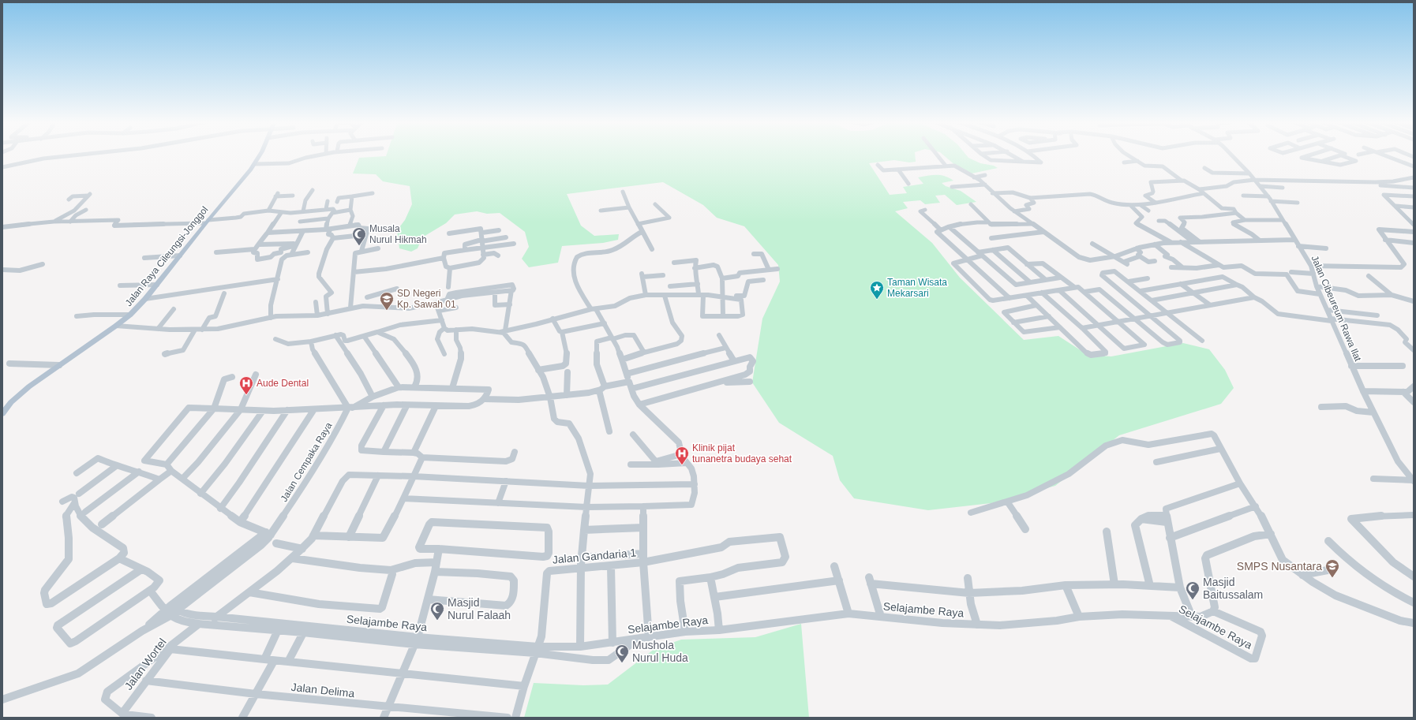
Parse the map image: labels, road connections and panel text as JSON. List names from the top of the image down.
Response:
{
  "streets": {
    "main road": ["Jalan Raya Cileungsi-Jonggol"],
    "street": [
      "Jalan Cibeureum Rawa Ilat",
      "Jalan Cempaka Raya",
      "Jalan Gandaria 1",
      "Selajambe Raya",
      "Jalan Wortel",
      "Jalan Delima"
    ]
  },
  "crossings": [
    ["Jalan Gandaria 1", "Selajambe Raya"],
    ["Jalan Wortel", "Jalan Delima"]
  ],
  "places": {
    "mosque": [
      "Musala Nurul Hikmah",
      "Masjid Baitussalam",
      "Masjid Nurul Falaah",
      "Mushola Nurul Huda"
    ],
    "place": ["Taman Wisata Mekarsari"],
    "school or university": ["SD Negeri Kp. Sawah 01", "SMPS Nusantara"],
    "hospital": ["Aude Dental", "Klinik pijat tunanetra budaya sehat"]
  }
}
